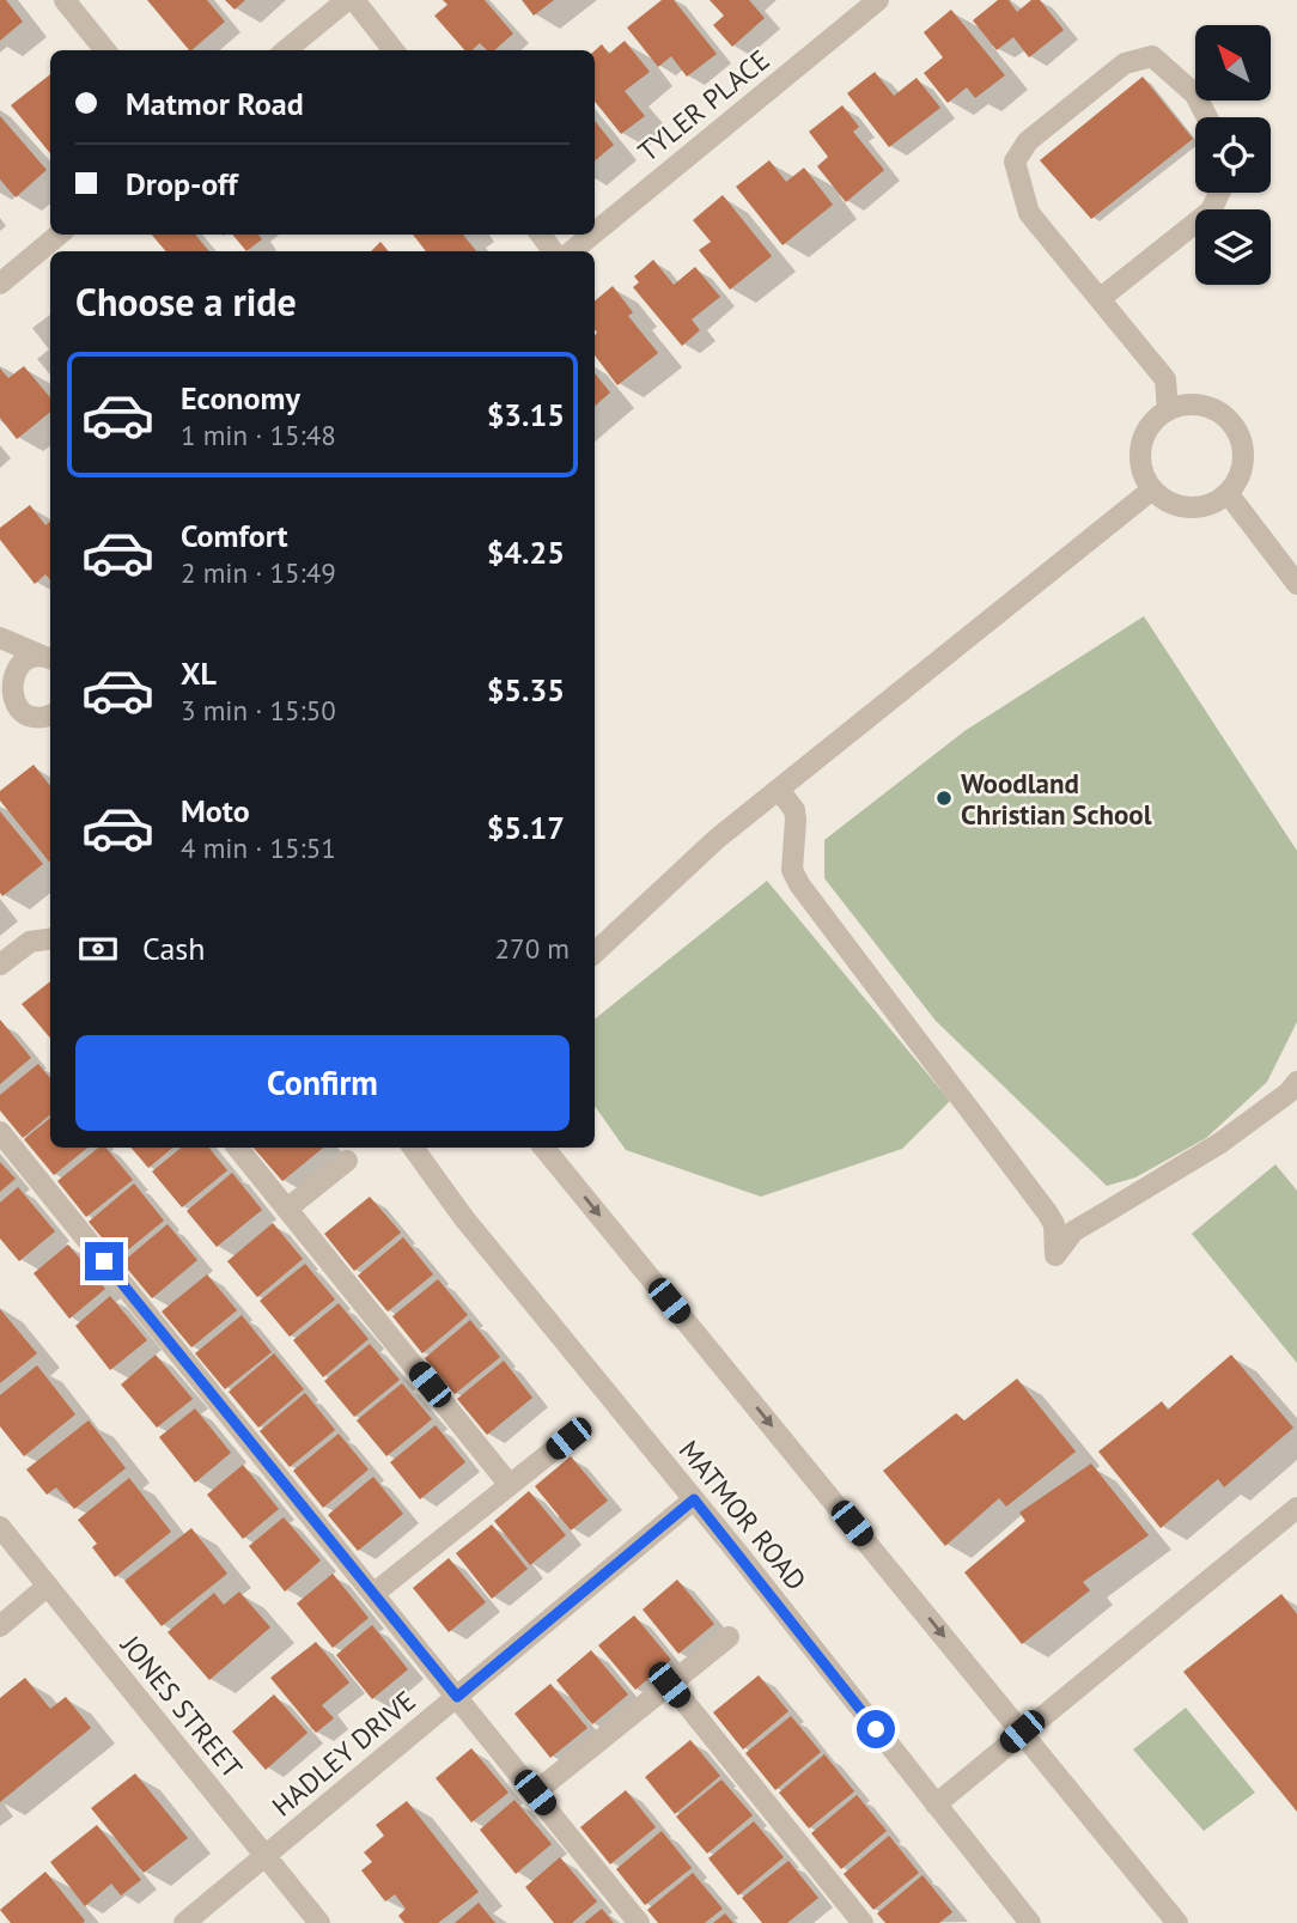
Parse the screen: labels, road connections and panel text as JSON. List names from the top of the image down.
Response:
{
  "streets": {
    "street": [
      "TYLER PLACE",
      "MATMOR ROAD",
      "JONES STREET",
      "HADLEY DRIVE"
    ]
  },
  "crossings": [
    ["MATMOR ROAD", "HADLEY DRIVE"],
    ["JONES STREET", "HADLEY DRIVE"]
  ],
  "places": ["Woodland Christian School"],
  "north": "top left",
  "page": {
    "banner": ["Matmor Road", "Drop-off"],
    "heading": "Choose a ride",
    "list": [
      {
        "name": "Economy",
        "note": "1 min · 15:48",
        "value": "$3.15"
      },
      {
        "name": "Comfort",
        "note": "2 min · 15:49",
        "value": "$4.25"
      },
      {
        "name": "XL",
        "note": "3 min · 15:50",
        "value": "$5.35"
      },
      {
        "name": "Moto",
        "note": "4 min · 15:51",
        "value": "$5.17"
      }
    ],
    "pay": ["Cash", "270 m"],
    "buttons": "Confirm"
  }
}
